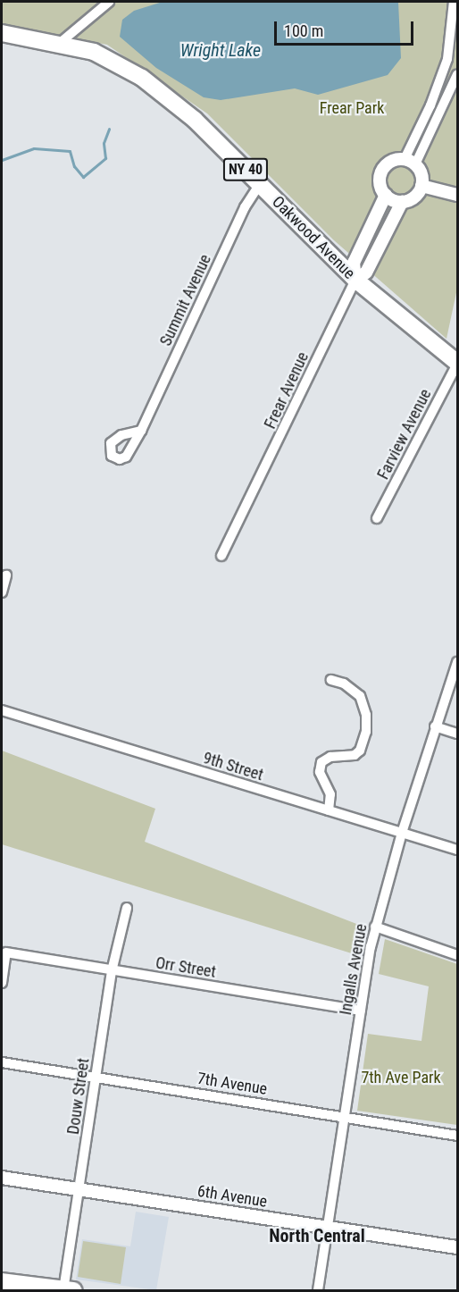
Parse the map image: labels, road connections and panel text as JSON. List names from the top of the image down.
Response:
{
  "streets": {
    "main road": ["NY 40", "Oakwood Avenue"],
    "street": [
      "Summit Avenue",
      "Frear Avenue",
      "Farview Avenue",
      "9th Street",
      "Orr Street",
      "Ingalls Avenue",
      "7th Avenue",
      "Douw Street",
      "6th Avenue"
    ]
  },
  "crossings": [
    ["Oakwood Avenue", "Summit Avenue"],
    ["Oakwood Avenue", "Frear Avenue"],
    ["Oakwood Avenue", "Farview Avenue"],
    ["9th Street", "Ingalls Avenue"],
    ["Orr Street", "Ingalls Avenue"],
    ["Orr Street", "Douw Street"],
    ["Ingalls Avenue", "7th Avenue"],
    ["Ingalls Avenue", "6th Avenue"],
    ["7th Avenue", "Douw Street"],
    ["Douw Street", "6th Avenue"]
  ],
  "districts": ["North Central"],
  "water": ["Wright Lake"],
  "parks": ["Frear Park", "7th Ave Park"],
  "scale_bar": "100 m"
}
